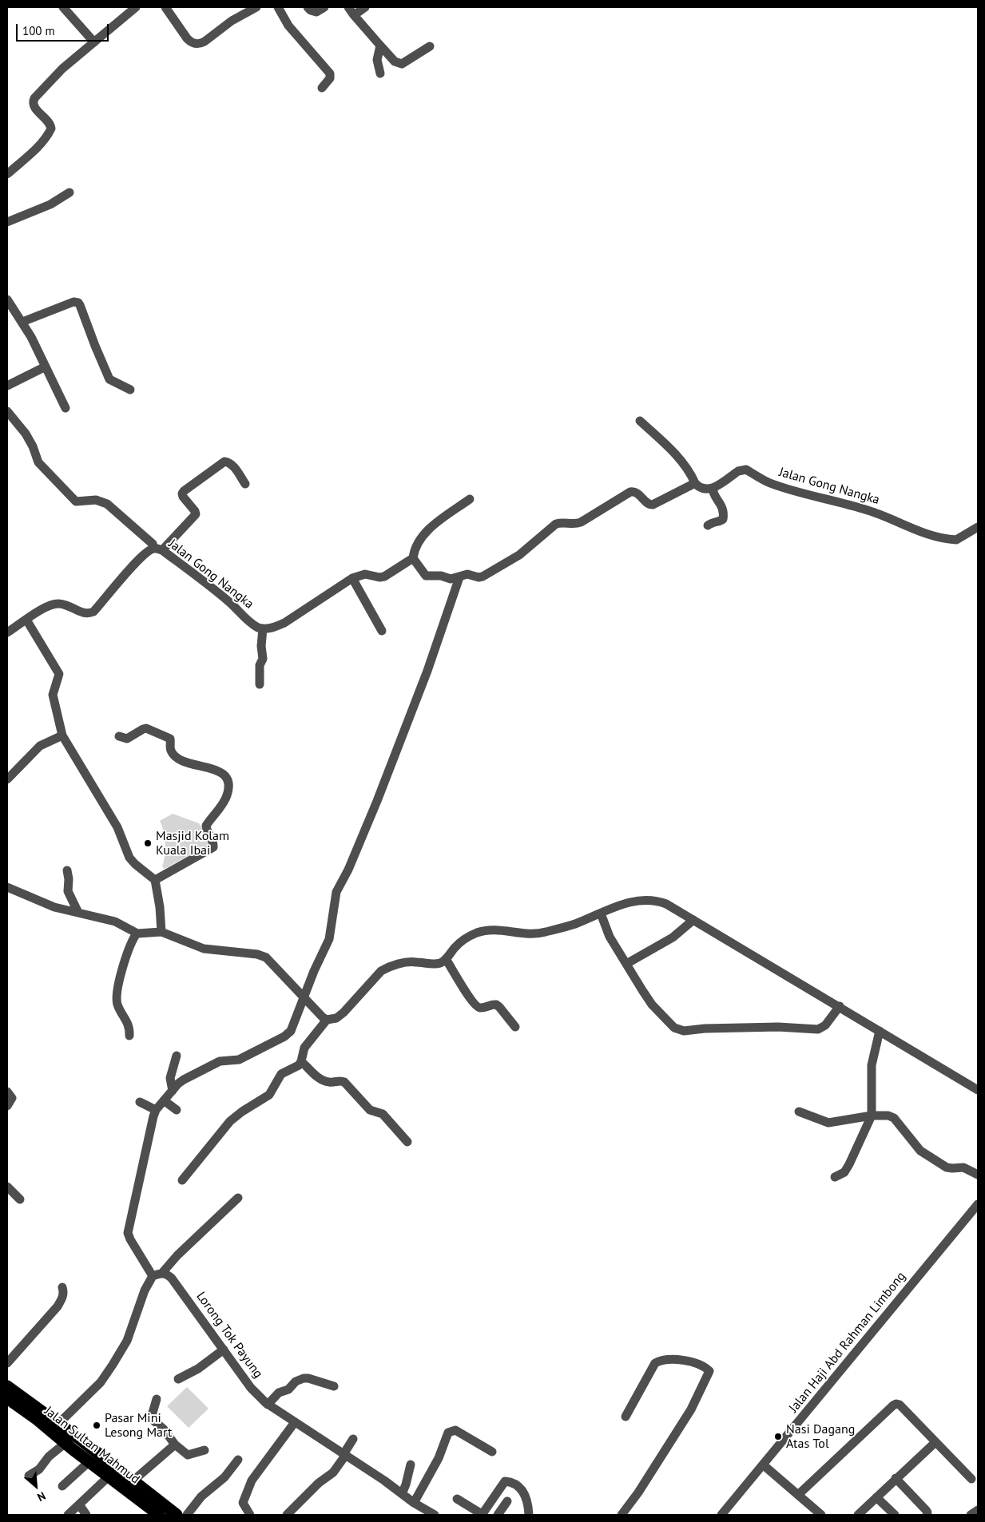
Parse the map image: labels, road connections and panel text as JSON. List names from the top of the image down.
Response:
{
  "streets": {
    "highway": ["Jalan Sultan Mahmud"],
    "street": ["Jalan Gong Nangka", "Lorong Tok Payung", "Jalan Haji Abd Rahman Limbong"]
  },
  "places": ["Masjid Kolam Kuala Ibai", "Pasar Mini Lesong Mart", "Nasi Dagang Atas Tol"],
  "scale_bar": "100 m",
  "north": "bottom right"
}
